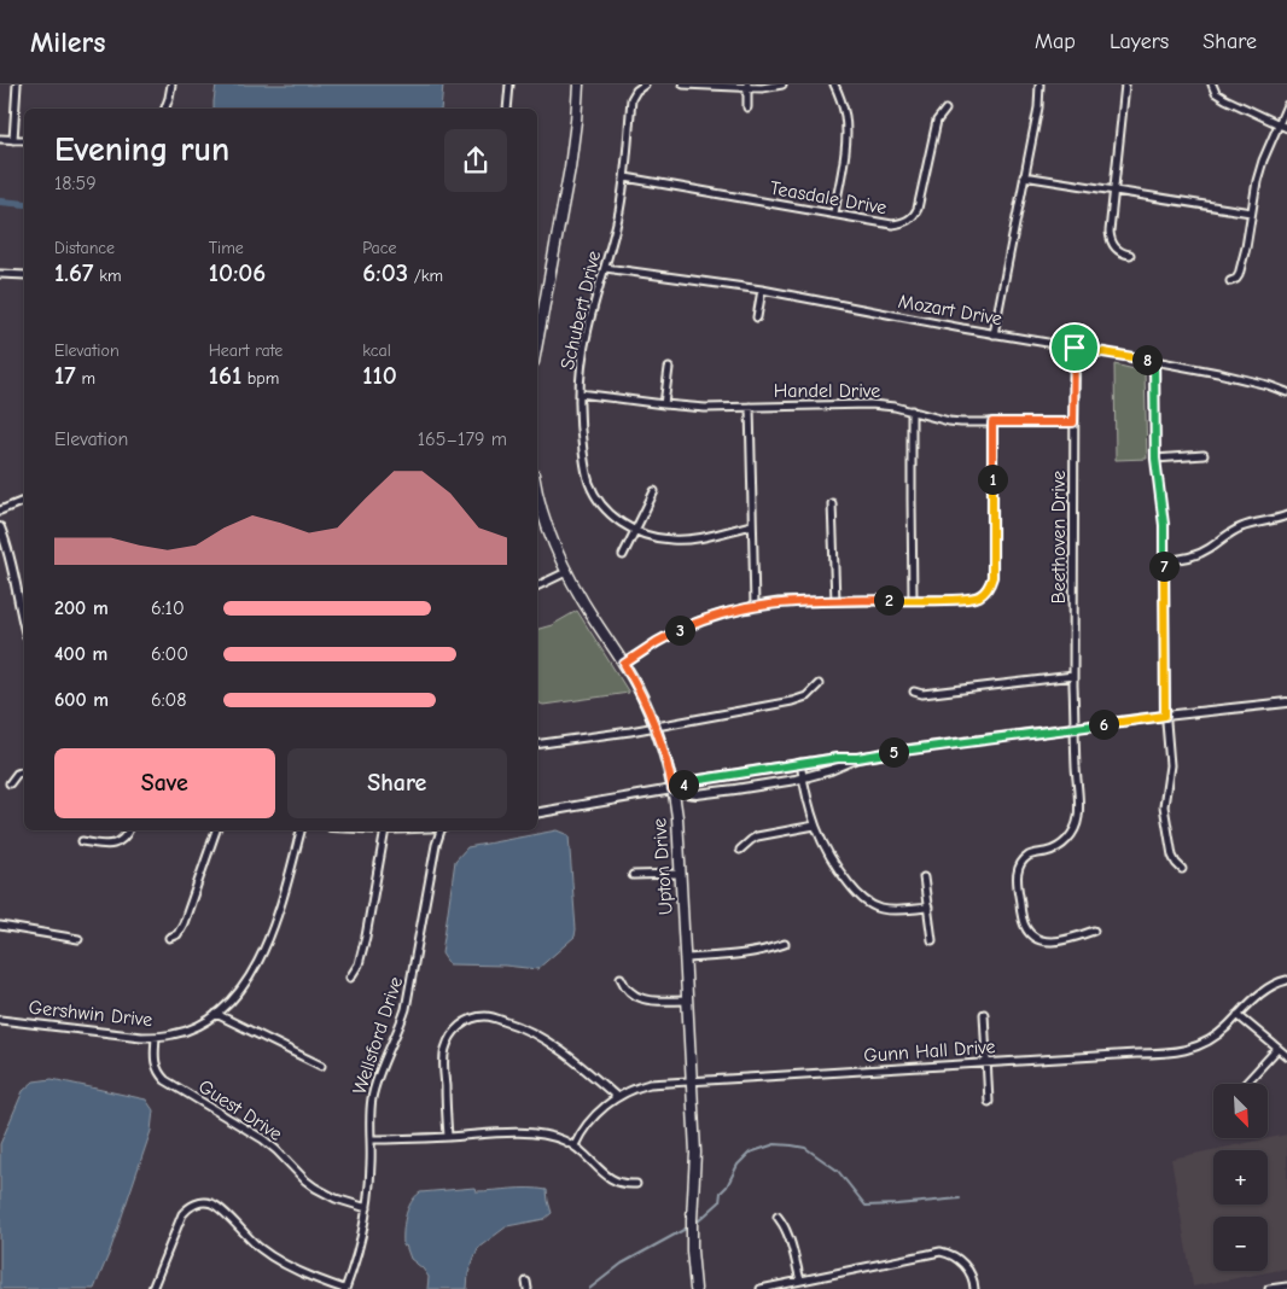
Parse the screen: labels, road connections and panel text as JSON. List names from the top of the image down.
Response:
{
  "streets": {
    "main road": ["Upton Drive"],
    "street": [
      "Teasdale Drive",
      "Schubert Drive",
      "Mozart Drive",
      "Handel Drive",
      "Beethoven Drive",
      "Gershwin Drive",
      "Wellsford Drive",
      "Gunn Hall Drive",
      "Guest Drive"
    ]
  },
  "crossings": [
    ["Teasdale Drive", "Schubert Drive"],
    ["Schubert Drive", "Mozart Drive"],
    ["Schubert Drive", "Handel Drive"],
    ["Mozart Drive", "Beethoven Drive"],
    ["Handel Drive", "Beethoven Drive"],
    ["Upton Drive", "Gunn Hall Drive"],
    ["Gershwin Drive", "Guest Drive"],
    ["Wellsford Drive", "Guest Drive"]
  ],
  "north": "bottom right",
  "page": {
    "header": "Milers",
    "nav": ["Map", "Layers", "Share"],
    "heading": ["Evening run", "18:59"],
    "stats": [
      ["Distance", "1.67 km"],
      ["Time", "10:06"],
      ["Pace", "6:03 /km"],
      ["Elevation", "17 m"],
      ["Heart rate", "161 bpm"],
      ["kcal", "110"]
    ],
    "pins": [
      "8",
      "1",
      "7",
      "2",
      "3",
      "6",
      "5",
      "4"
    ],
    "chart": ["Elevation", "165–179 m"],
    "list": [
      {
        "name": "200 m",
        "note": "6:10"
      },
      {
        "name": "400 m",
        "note": "6:00"
      },
      {
        "name": "600 m",
        "note": "6:08"
      }
    ],
    "buttons": ["Save", "Share"],
    "map_buttons": ["+", "−"]
  }
}
